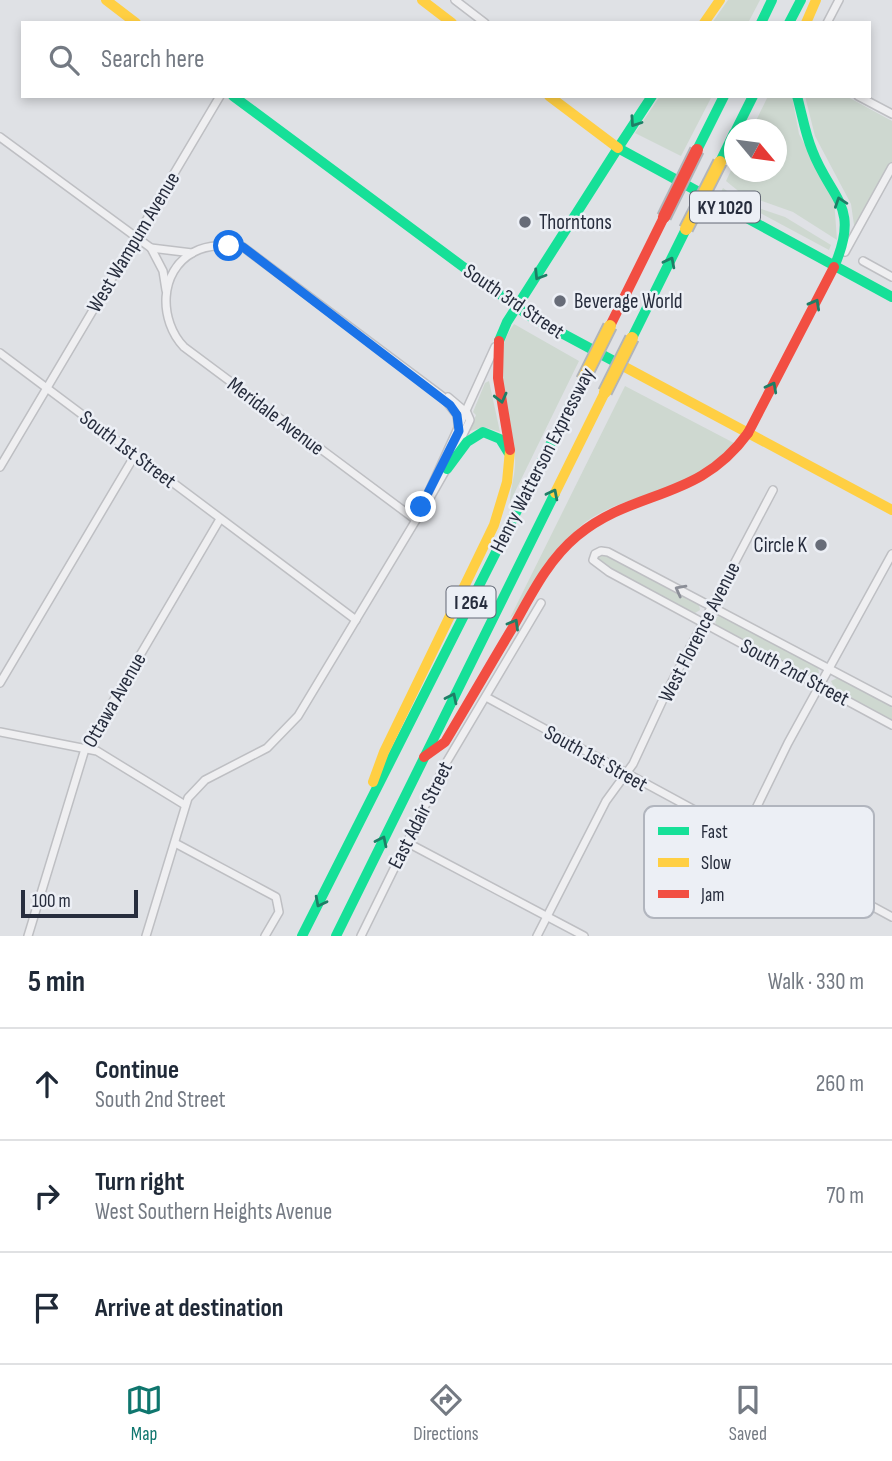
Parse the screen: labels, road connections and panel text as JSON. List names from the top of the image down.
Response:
{
  "streets": {
    "main road": [
      "KY 1020",
      "South 3rd Street",
      "Henry Watterson Expressway",
      "I 264"
    ],
    "street": [
      "West Wampum Avenue",
      "Meridale Avenue",
      "South 1st Street",
      "West Florence Avenue",
      "South 2nd Street",
      "Ottawa Avenue",
      "East Adair Street"
    ]
  },
  "crossings": [
    ["West Wampum Avenue", "South 1st Street"],
    ["South 1st Street", "West Florence Avenue"],
    ["South 1st Street", "Ottawa Avenue"],
    ["South 1st Street", "East Adair Street"],
    ["West Florence Avenue", "South 2nd Street"]
  ],
  "places": ["Thorntons", "Beverage World", "Circle K"],
  "legend": ["Fast", "Slow", "Jam"],
  "scale_bar": "100 m",
  "north": "bottom right",
  "page": {
    "search": "Search here",
    "scale": "100 m",
    "heading": ["5 min", "Walk · 330 m"],
    "list": [
      ["Continue", "South 2nd Street", "260 m"],
      ["Turn right", "West Southern Heights Avenue", "70 m"],
      "Arrive at destination"
    ],
    "nav": ["Map", "Directions", "Saved"]
  }
}
